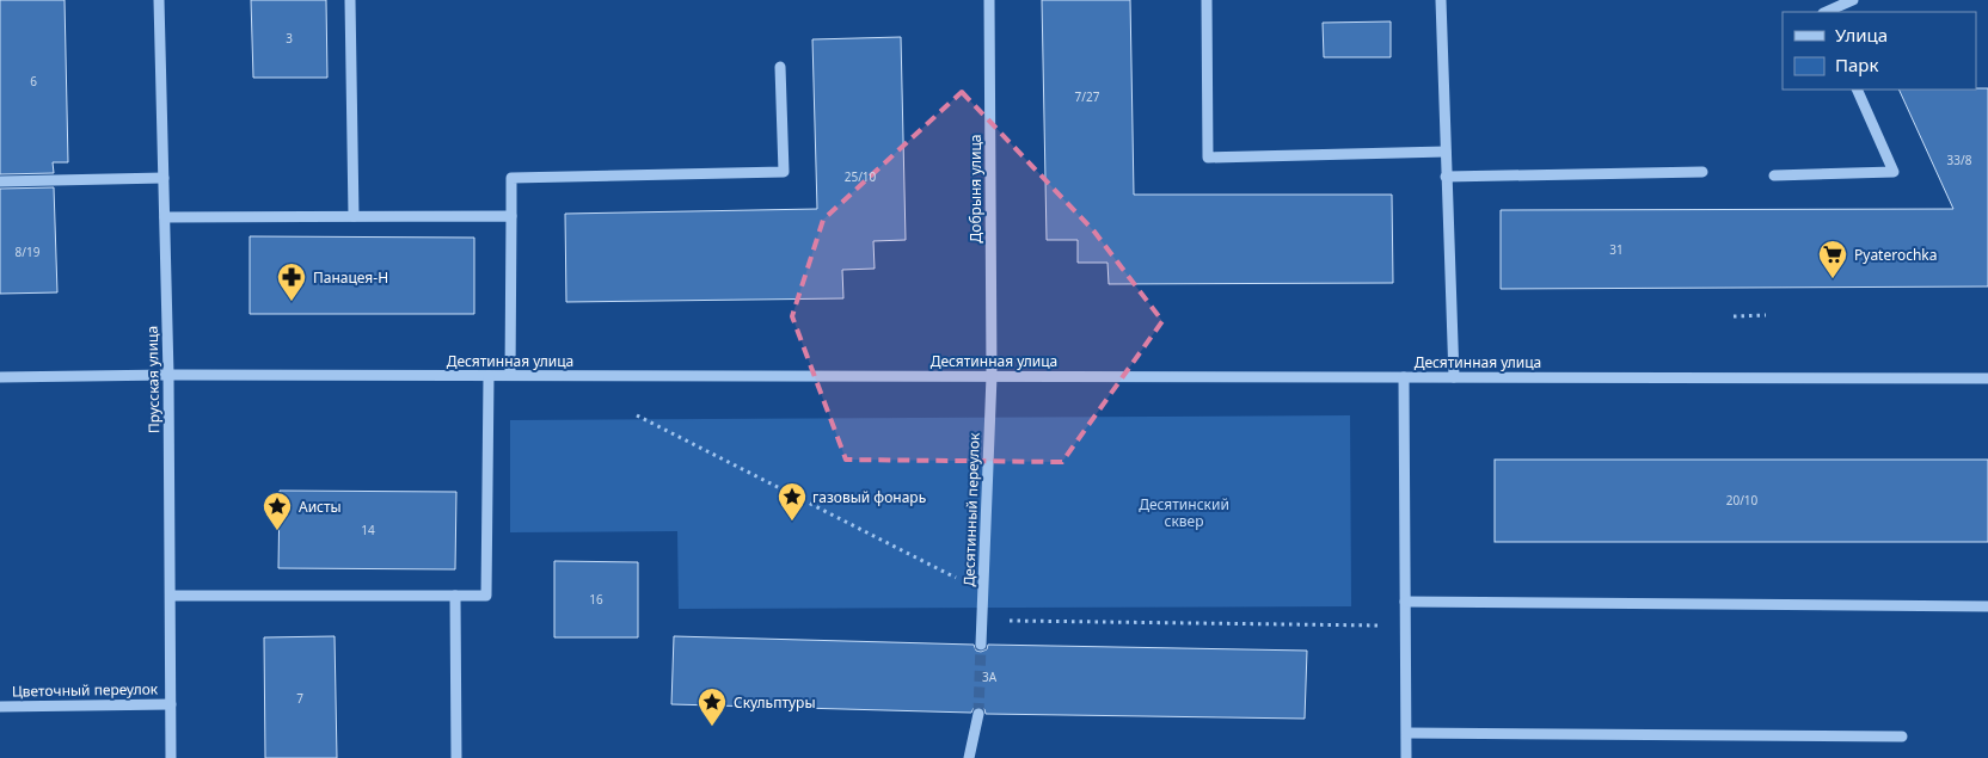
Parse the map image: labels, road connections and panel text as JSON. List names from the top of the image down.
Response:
{
  "streets": {
    "street": [
      "Добрыня улица",
      "Десятинная улица",
      "Прусская улица",
      "Десятинный переулок",
      "Цветочный переулок"
    ]
  },
  "crossings": [
    ["Добрыня улица", "Десятинная улица"],
    ["Добрыня улица", "Десятинный переулок"],
    ["Десятинная улица", "Прусская улица"],
    ["Десятинная улица", "Десятинный переулок"],
    ["Прусская улица", "Цветочный переулок"]
  ],
  "parks": ["Десятинский сквер"],
  "places": {
    "supermarket": ["Pyaterochka"],
    "pharmacy": ["Панацея-Н"],
    "place": ["газовый фонарь", "Аисты", "Скульптуры"]
  },
  "house_numbers": [
    "3",
    "6",
    "7/27",
    "33/8",
    "25/10",
    "31",
    "8/19",
    "20/10",
    "14",
    "16",
    "3А",
    "7"
  ],
  "legend": ["Улица", "Парк"]
}
